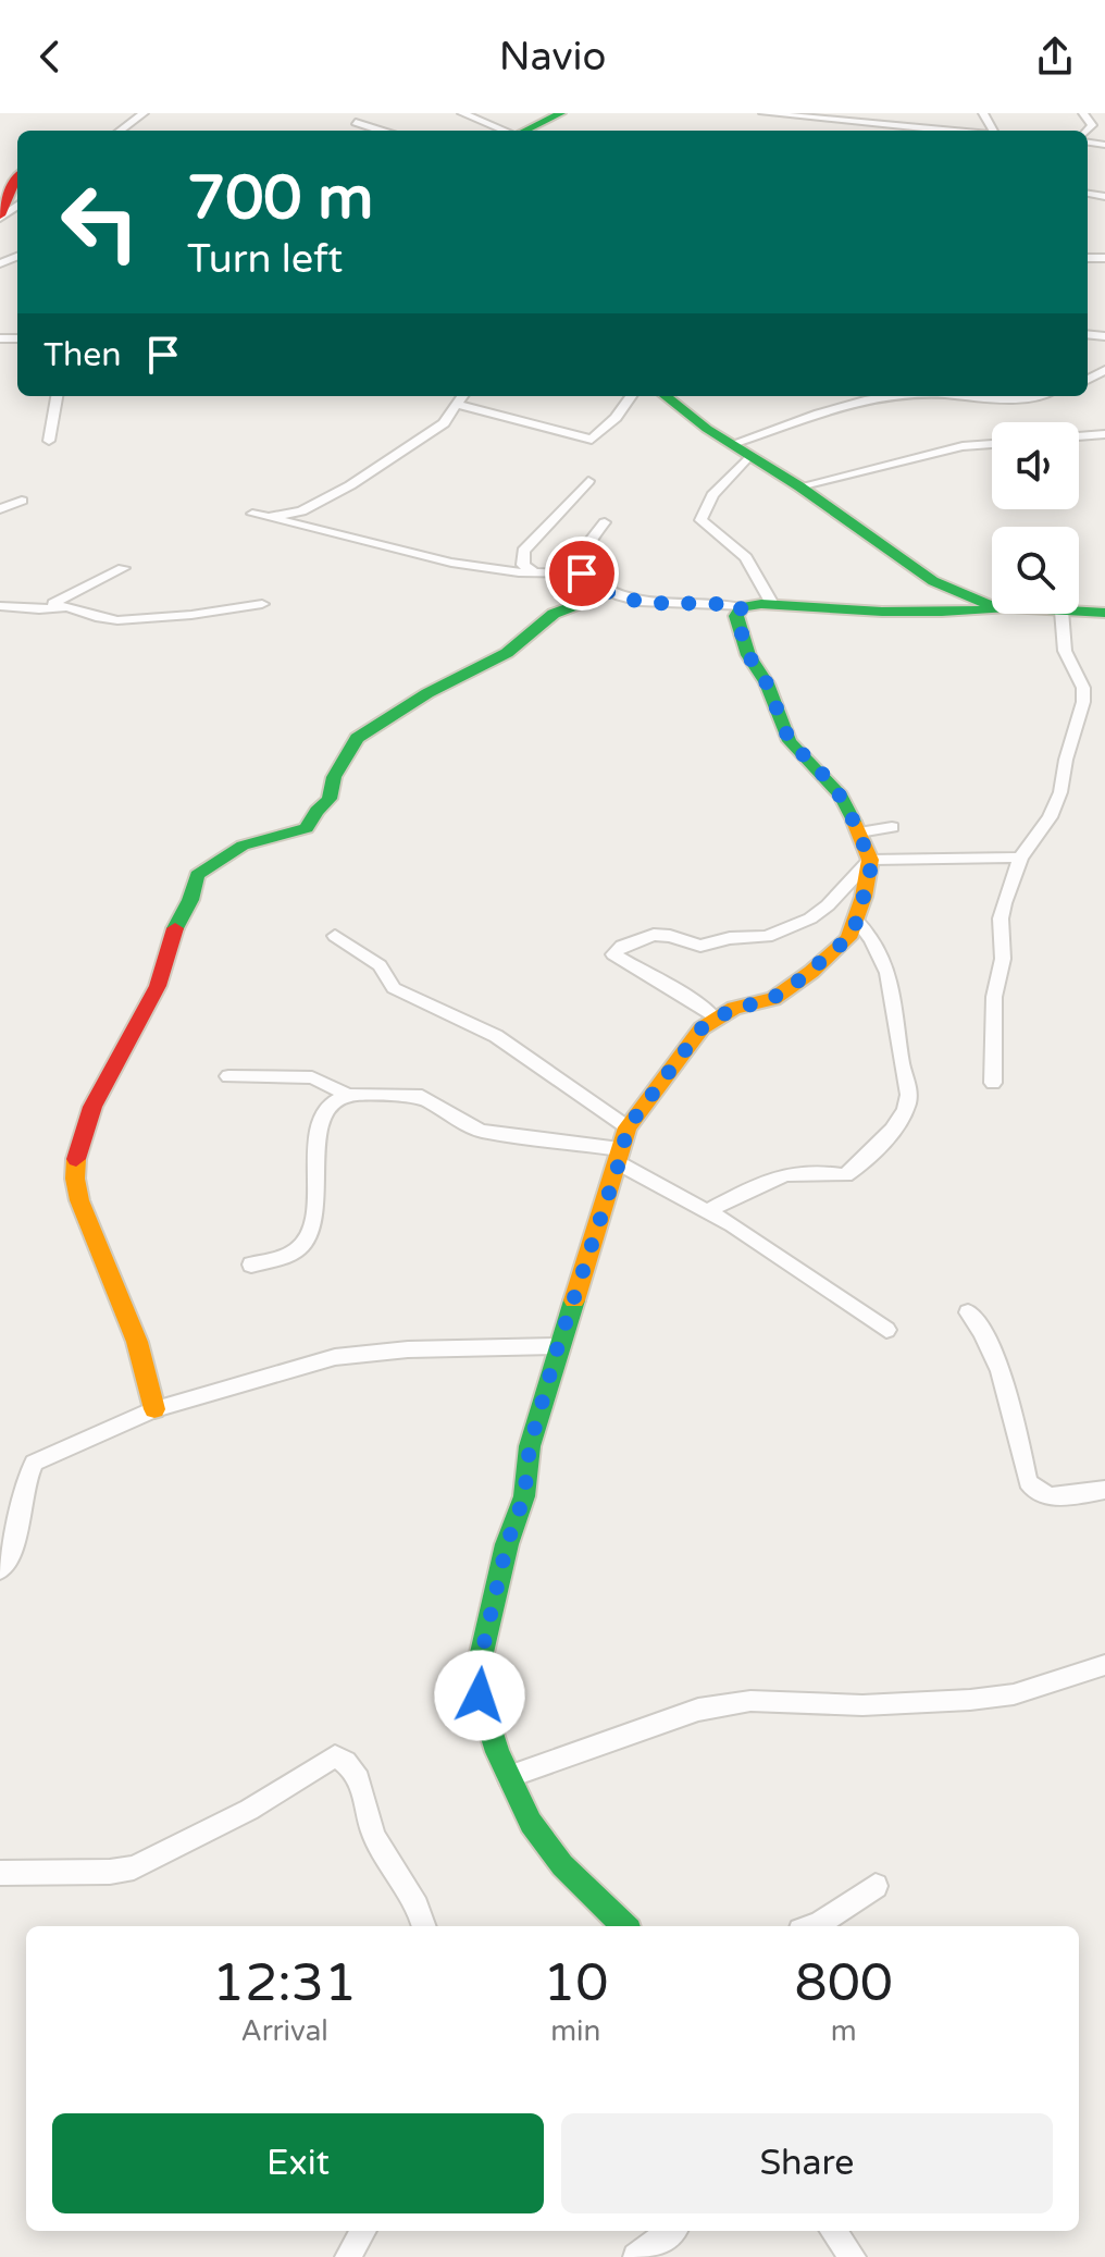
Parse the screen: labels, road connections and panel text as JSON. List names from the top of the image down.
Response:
{
  "page": {
    "header": "Navio",
    "turn": ["700 m", "Turn left"],
    "then": "Then",
    "eta": [
      "12:31",
      "Arrival",
      "10",
      "min",
      "800",
      "m"
    ],
    "buttons": ["Exit", "Share"]
  }
}
